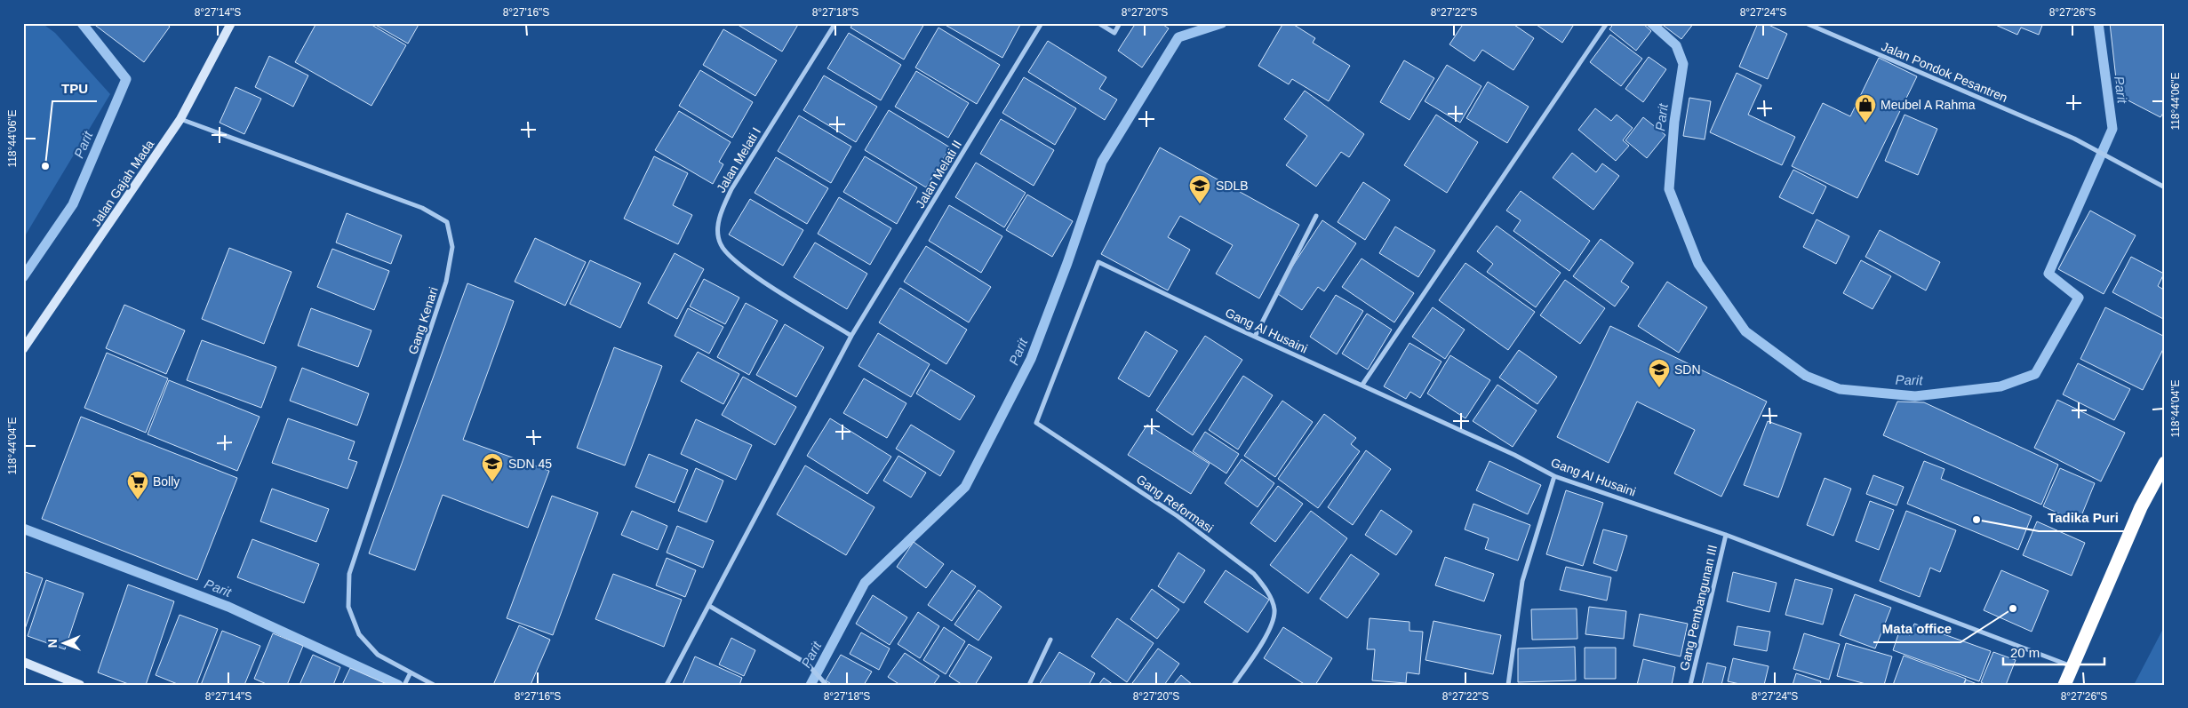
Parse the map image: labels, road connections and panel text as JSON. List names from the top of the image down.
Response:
{
  "streets": {
    "main road": ["Jalan Gajah Mada"],
    "street": [
      "Jalan Pondok Pesantren",
      "Jalan Melati I",
      "Jalan Melati II",
      "Gang Kenari",
      "Gang Al Husaini",
      "Gang Reformasi",
      "Gang Pembangunan III"
    ]
  },
  "crossings": [
    ["Jalan Melati I", "Jalan Melati II"],
    ["Jalan Gajah Mada", "Gang Kenari"],
    ["Gang Al Husaini", "Gang Reformasi"],
    ["Gang Al Husaini", "Gang Pembangunan III"]
  ],
  "water": ["Parit"],
  "places": {
    "shop": ["Meubel A Rahma"],
    "other": ["TPU", "Tadika Puri", "Mata office"],
    "school or university": ["SDLB", "SDN", "SDN 45"],
    "supermarket": ["Bolly"]
  },
  "scale_bar": "20 m",
  "north": "left",
  "coordinates": [
    "8°27'14\"S",
    "8°27'16\"S",
    "8°27'18\"S",
    "8°27'20\"S",
    "8°27'22\"S",
    "8°27'24\"S",
    "8°27'26\"S",
    "118°44'06\"E",
    "118°44'04\"E"
  ]
}
